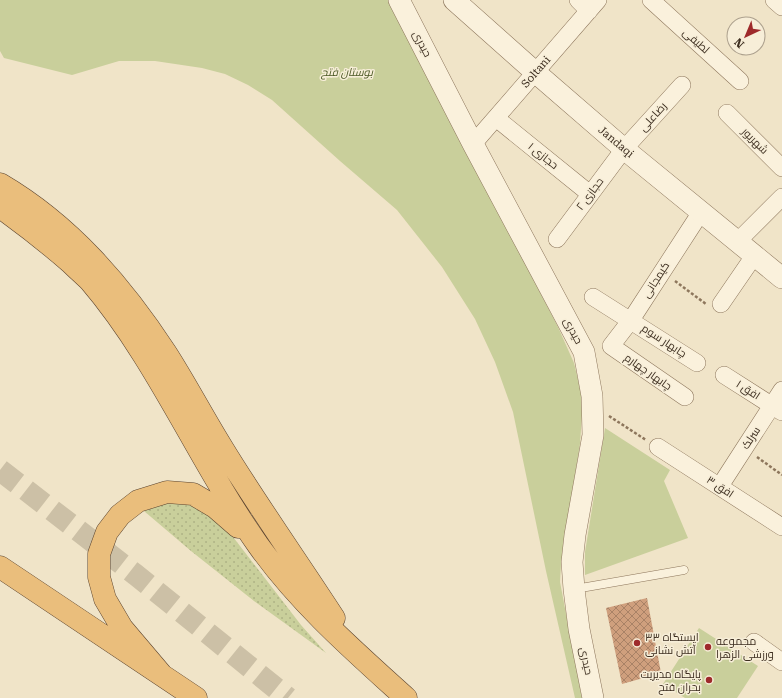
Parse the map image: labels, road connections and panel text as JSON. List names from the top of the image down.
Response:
{
  "streets": {
    "street": [
      "لطیفی",
      "حیدری",
      "Soltani",
      "رضاعلی",
      "شهریور",
      "Jandaqi",
      "حجازی ۱",
      "حجازی ۲",
      "کیمجانی",
      "چابهار سوم",
      "چابهار چهارم",
      "افق ۱",
      "سرلک",
      "افق ۳"
    ]
  },
  "crossings": [
    ["حیدری", "Soltani"],
    ["Soltani", "Jandaqi"],
    ["Soltani", "حجازی ۱"],
    ["رضاعلی", "Jandaqi"],
    ["رضاعلی", "حجازی ۲"],
    ["Jandaqi", "حجازی ۲"],
    ["Jandaqi", "کیمجانی"],
    ["حجازی ۱", "حجازی ۲"],
    ["کیمجانی", "چابهار سوم"],
    ["کیمجانی", "چابهار چهارم"],
    ["افق ۱", "سرلک"],
    ["سرلک", "افق ۳"]
  ],
  "parks": ["بوستان فتح"],
  "places": ["ایستگاه ۳۳ آتش نشانی", "مجموعه ورزشی الزهرا", "پایگاه مدیریت بحران فتح"],
  "north": "bottom left"
}
